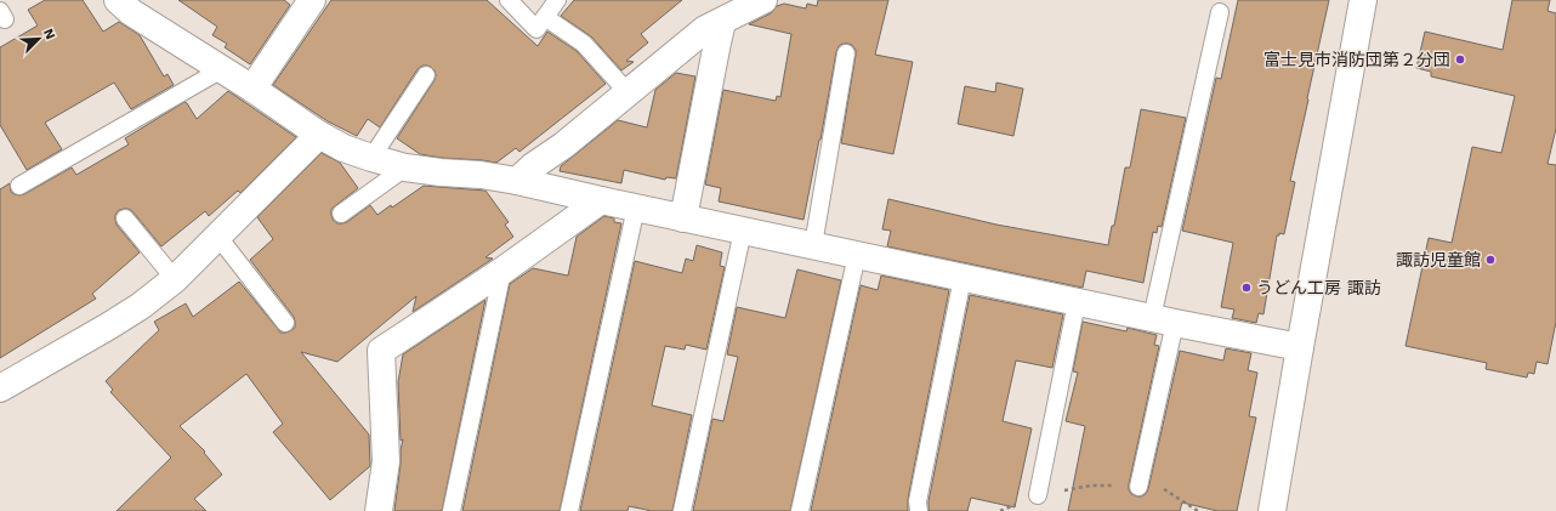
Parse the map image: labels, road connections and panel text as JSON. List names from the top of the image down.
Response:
{
  "places": ["富士見市消防団第２分団", "諏訪児童館", "うどん工房 諏訪"],
  "north": "top right"
}
